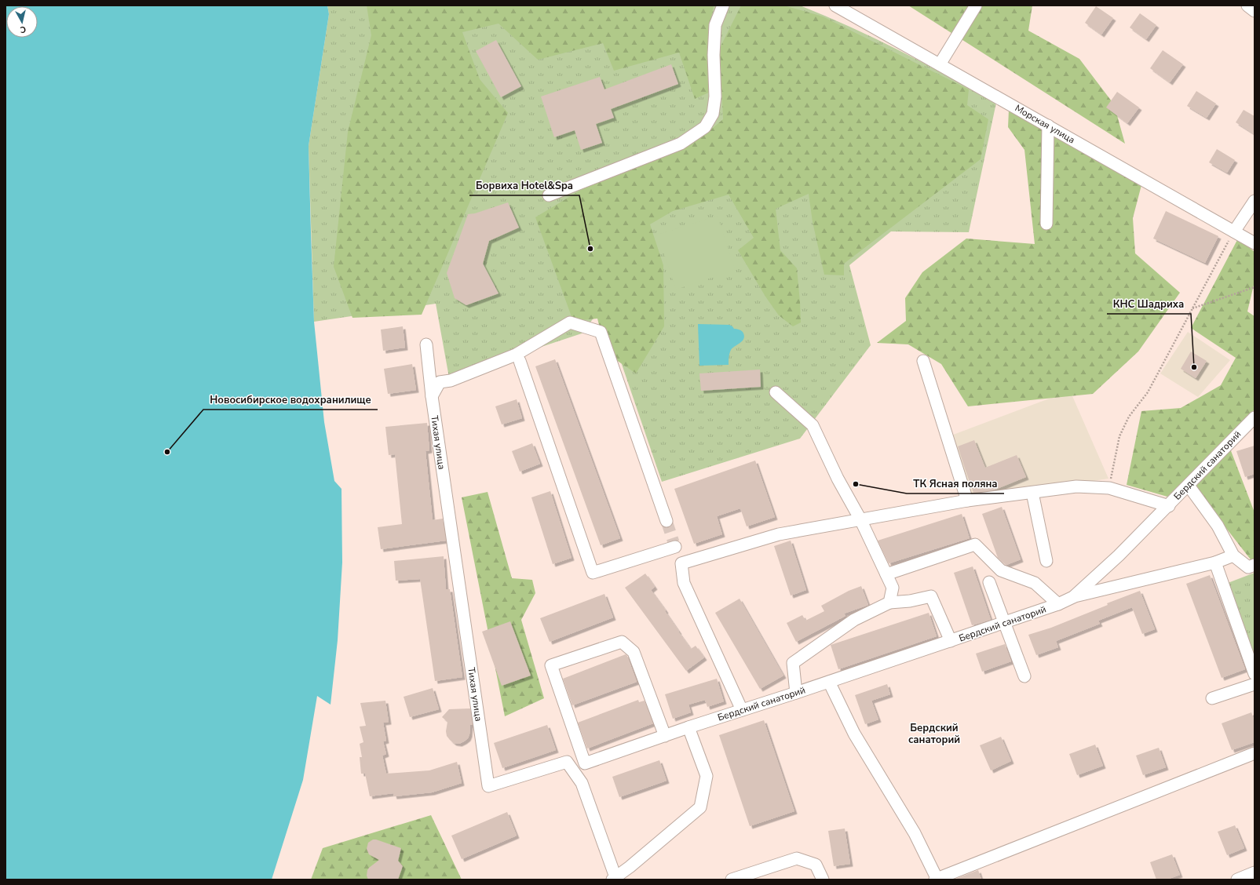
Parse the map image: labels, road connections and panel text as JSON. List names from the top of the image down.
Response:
{
  "streets": {
    "street": ["Морская улица", "Тихая улица", "Бердский санаторий"]
  },
  "districts": ["Бердский санаторий"],
  "places": [
    "Борвиха Hotel&Spa",
    "КНС Шадриха",
    "Новосибирское водохранилище",
    "ТК Ясная поляна"
  ],
  "north": "bottom"
}
